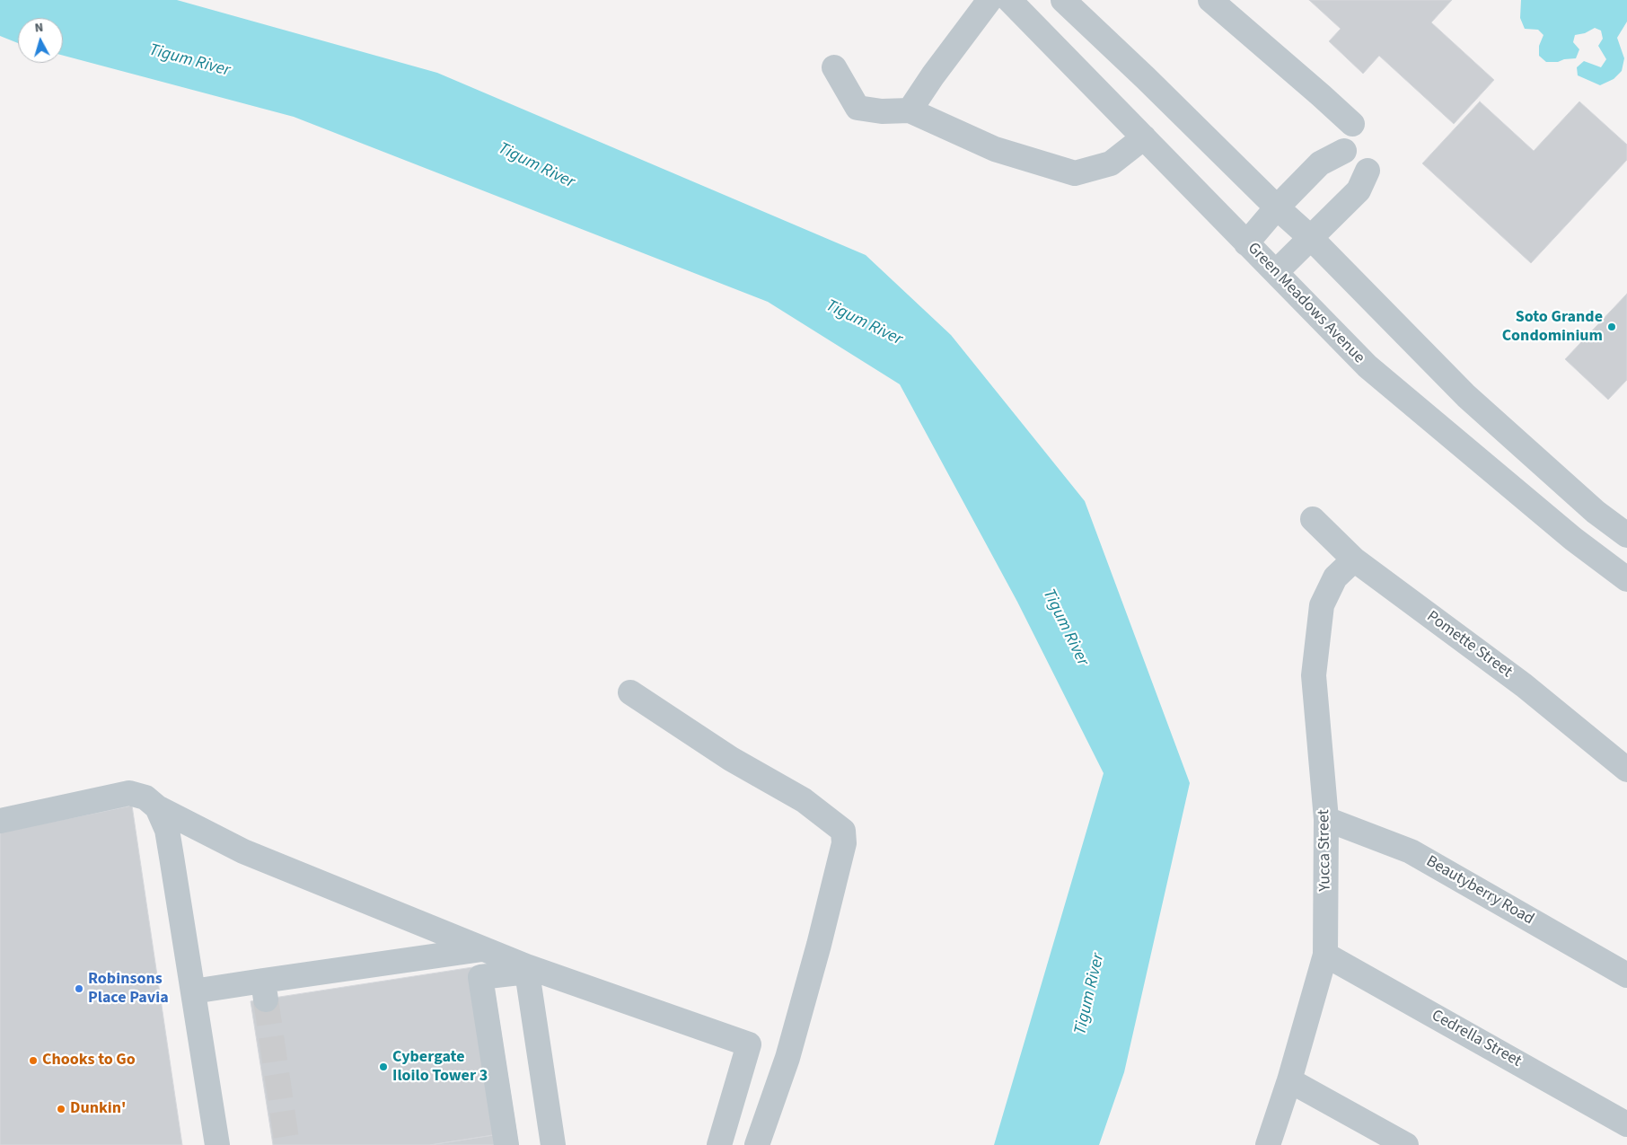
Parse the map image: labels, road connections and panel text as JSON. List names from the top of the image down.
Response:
{
  "streets": {
    "street": [
      "Green Meadows Avenue",
      "Pomette Street",
      "Yucca Street",
      "Beautyberry Road",
      "Cedrella Street"
    ]
  },
  "crossings": [
    ["Pomette Street", "Yucca Street"],
    ["Yucca Street", "Beautyberry Road"],
    ["Yucca Street", "Cedrella Street"]
  ],
  "water": ["Tigum River"],
  "places": [
    "Soto Grande Condominium",
    "Robinsons Place Pavia",
    "Chooks to Go",
    "Cybergate Iloilo Tower 3",
    "Dunkin'"
  ],
  "north": "top"
}
